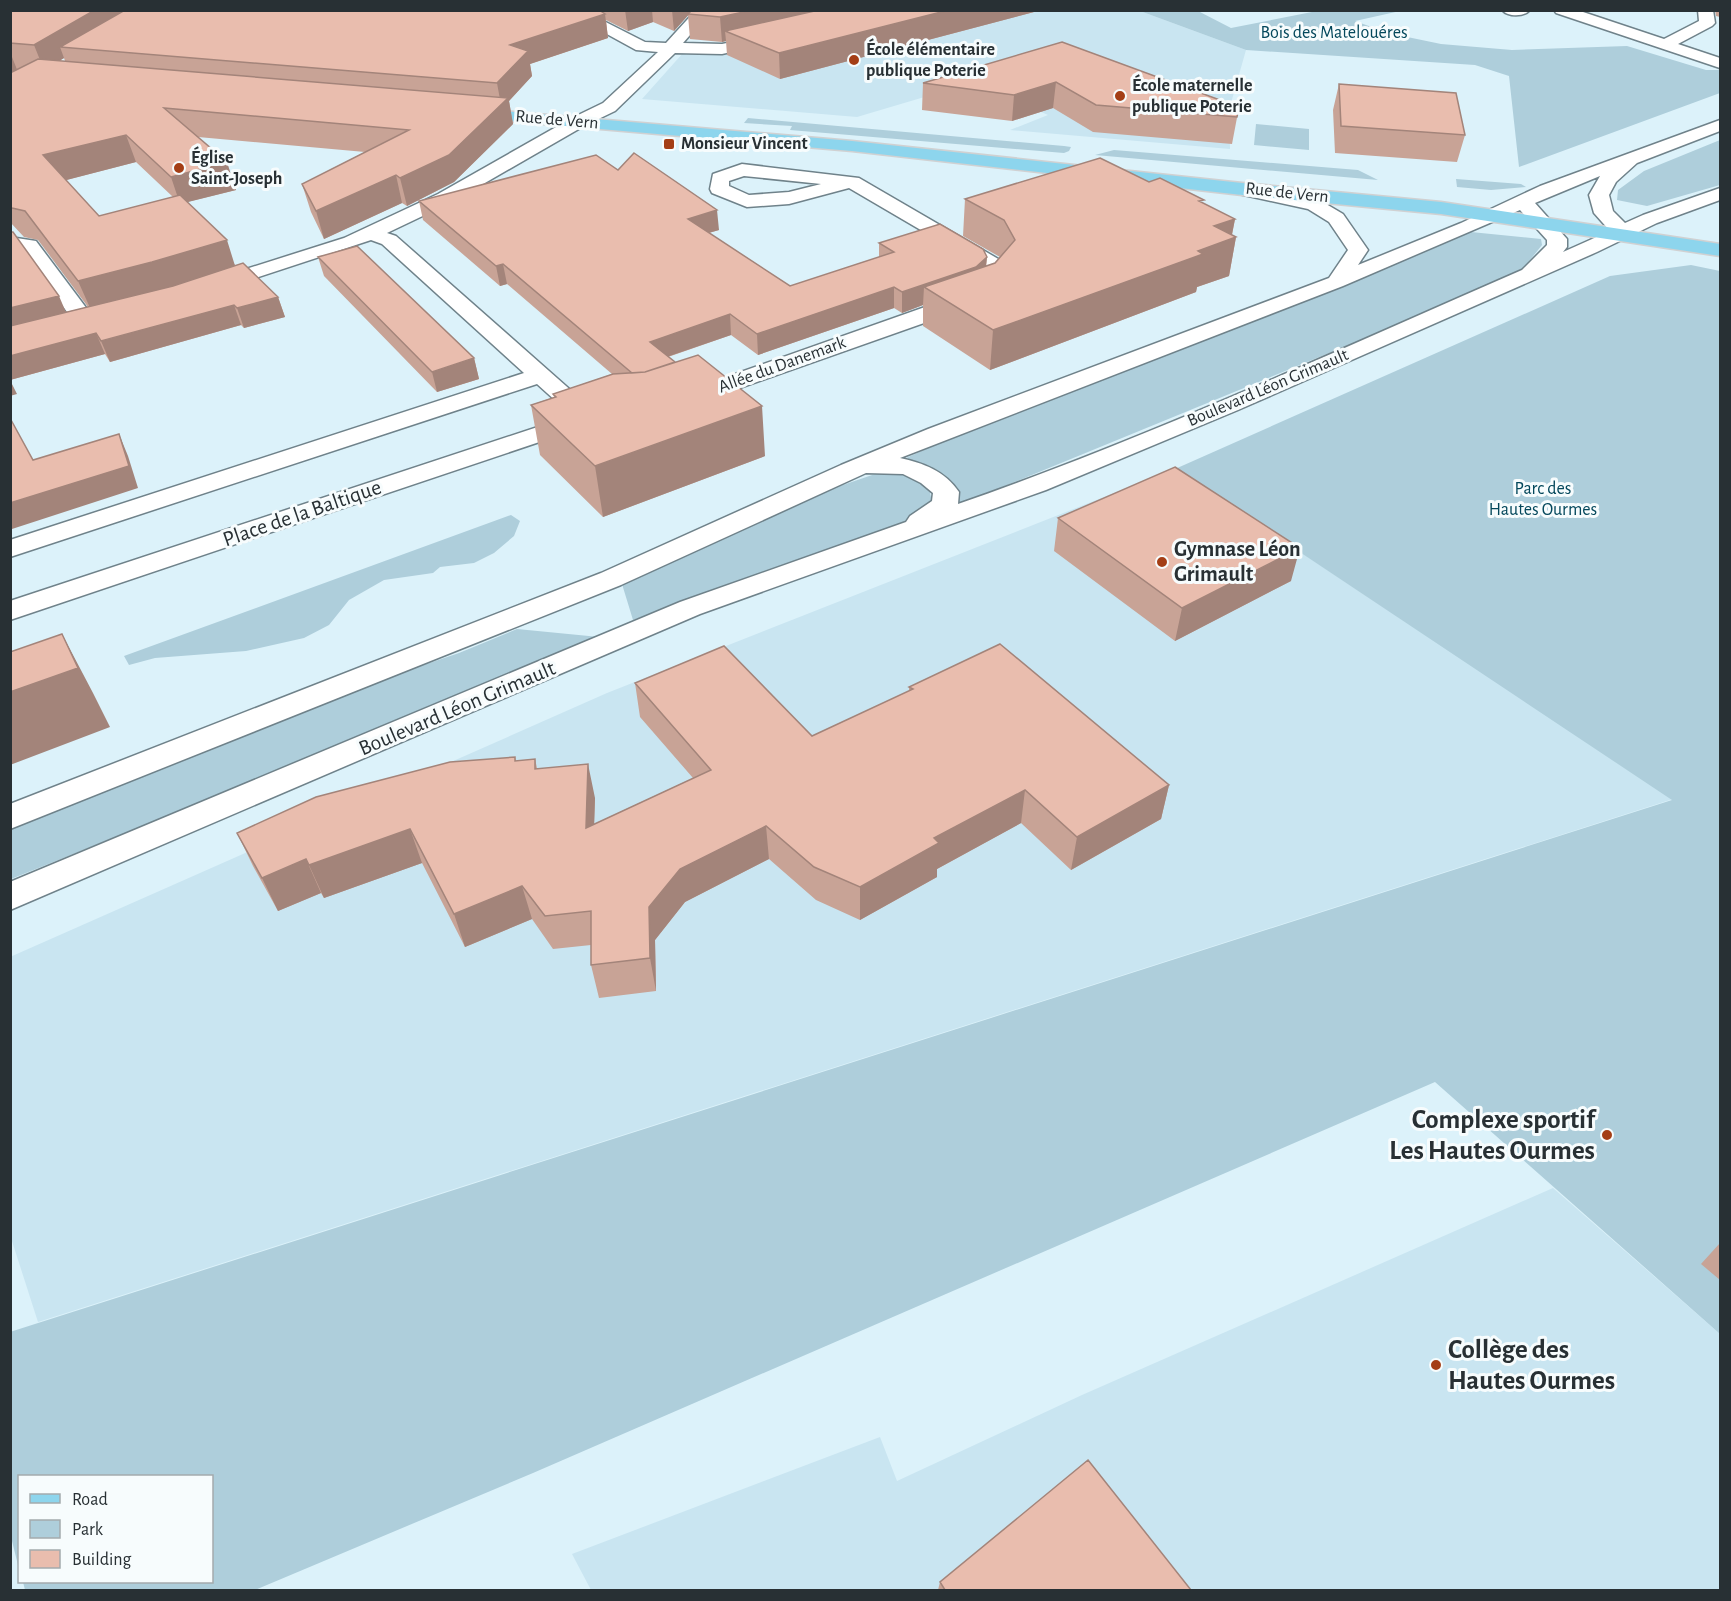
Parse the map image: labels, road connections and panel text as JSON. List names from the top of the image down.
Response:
{
  "streets": {
    "main road": ["Rue de Vern"],
    "street": ["Allée du Danemark", "Boulevard Léon Grimault", "Place de la Baltique"]
  },
  "crossings": [
    ["Rue de Vern", "Boulevard Léon Grimault"]
  ],
  "parks": ["Bois des Matelouéres", "Parc des Hautes Ourmes"],
  "places": {
    "other": [
      "École élémentaire publique Poterie",
      "École maternelle publique Poterie",
      "Église Saint-Joseph",
      "Gymnase Léon Grimault",
      "Complexe sportif Les Hautes Ourmes",
      "Collège des Hautes Ourmes"
    ],
    "transit": ["Monsieur Vincent"]
  },
  "legend": ["Road", "Park", "Building"]
}
